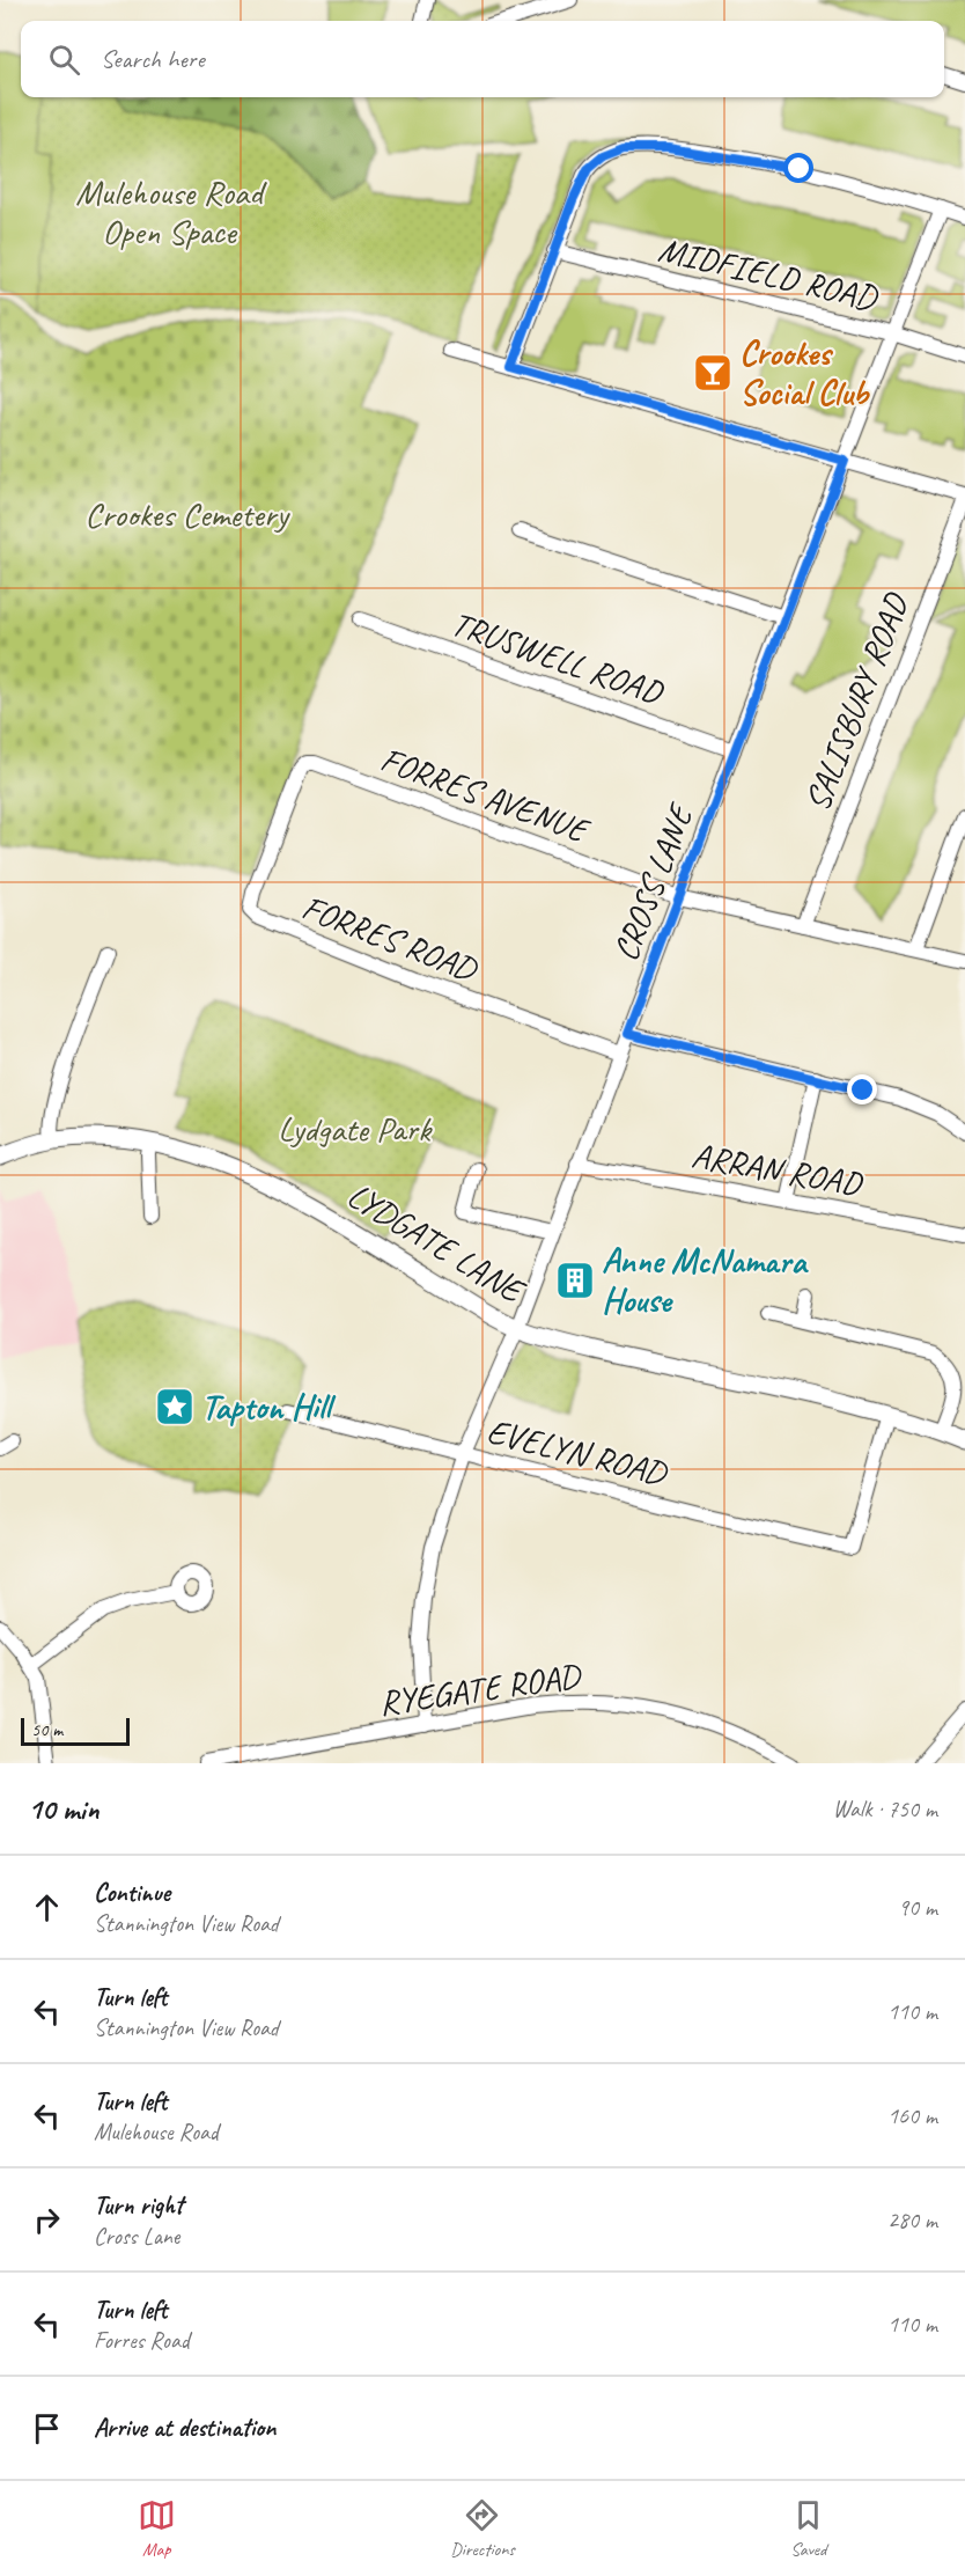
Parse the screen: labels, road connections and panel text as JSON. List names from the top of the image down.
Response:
{
  "streets": {
    "street": [
      "MIDFIELD ROAD",
      "TRUSWELL ROAD",
      "SALISBURY ROAD",
      "FORRES AVENUE",
      "CROSS LANE",
      "FORRES ROAD",
      "ARRAN ROAD",
      "LYDGATE LANE",
      "EVELYN ROAD",
      "RYEGATE ROAD"
    ]
  },
  "crossings": [
    ["MIDFIELD ROAD", "CROSS LANE"],
    ["TRUSWELL ROAD", "CROSS LANE"],
    ["SALISBURY ROAD", "FORRES AVENUE"],
    ["FORRES AVENUE", "CROSS LANE"],
    ["FORRES AVENUE", "FORRES ROAD"],
    ["CROSS LANE", "FORRES ROAD"],
    ["CROSS LANE", "ARRAN ROAD"],
    ["CROSS LANE", "LYDGATE LANE"],
    ["CROSS LANE", "EVELYN ROAD"],
    ["CROSS LANE", "RYEGATE ROAD"],
    ["LYDGATE LANE", "EVELYN ROAD"]
  ],
  "parks": ["Mulehouse Road Open Space", "Crookes Cemetery", "Lydgate Park"],
  "places": {
    "bar": ["Crookes Social Club"],
    "building": ["Anne McNamara House"],
    "place": ["Tapton Hill"]
  },
  "scale_bar": "50 m",
  "page": {
    "search": "Search here",
    "scale": "50 m",
    "heading": ["10 min", "Walk · 750 m"],
    "list": [
      ["Continue", "Stannington View Road", "90 m"],
      ["Turn left", "Stannington View Road", "110 m"],
      ["Turn left", "Mulehouse Road", "160 m"],
      ["Turn right", "Cross Lane", "280 m"],
      ["Turn left", "Forres Road", "110 m"],
      "Arrive at destination"
    ],
    "nav": ["Map", "Directions", "Saved"]
  }
}
